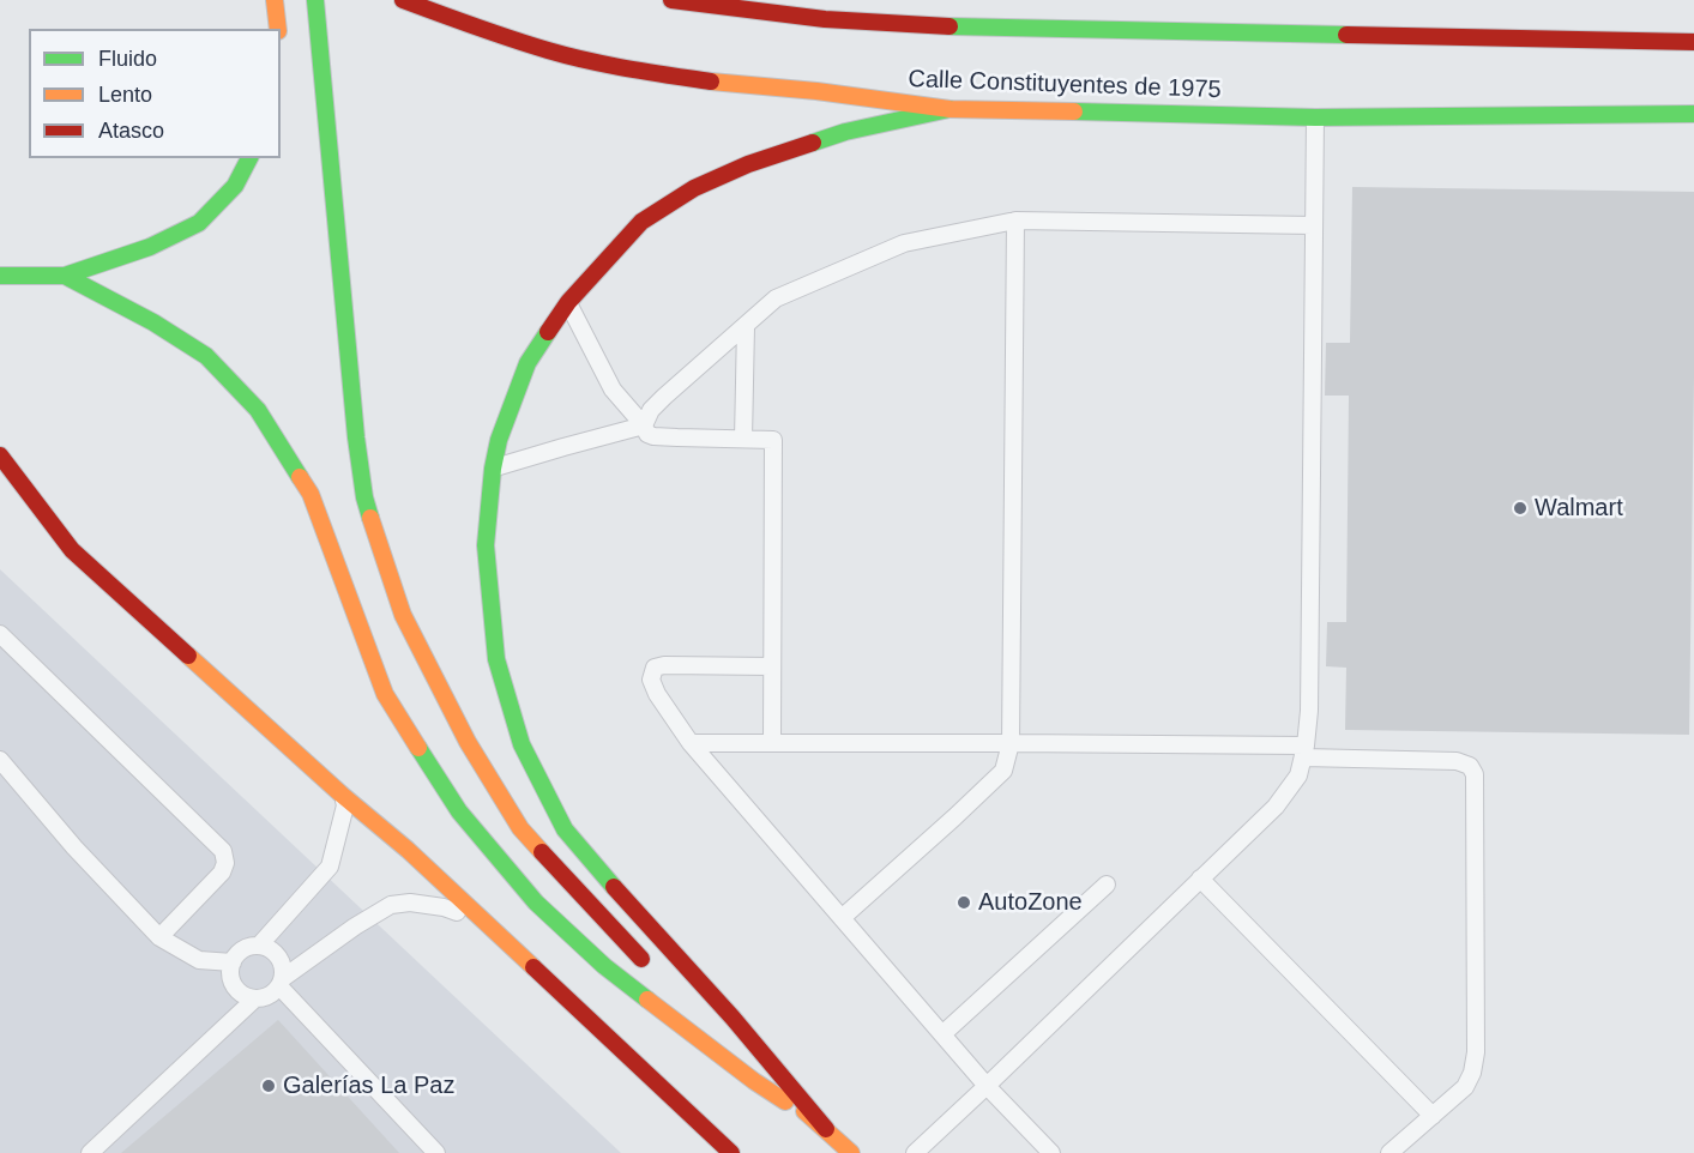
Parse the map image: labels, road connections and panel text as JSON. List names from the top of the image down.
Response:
{
  "streets": {
    "main road": ["Calle Constituyentes de 1975"]
  },
  "places": ["Walmart", "AutoZone", "Galerías La Paz"],
  "legend": ["Fluido", "Lento", "Atasco"]
}
